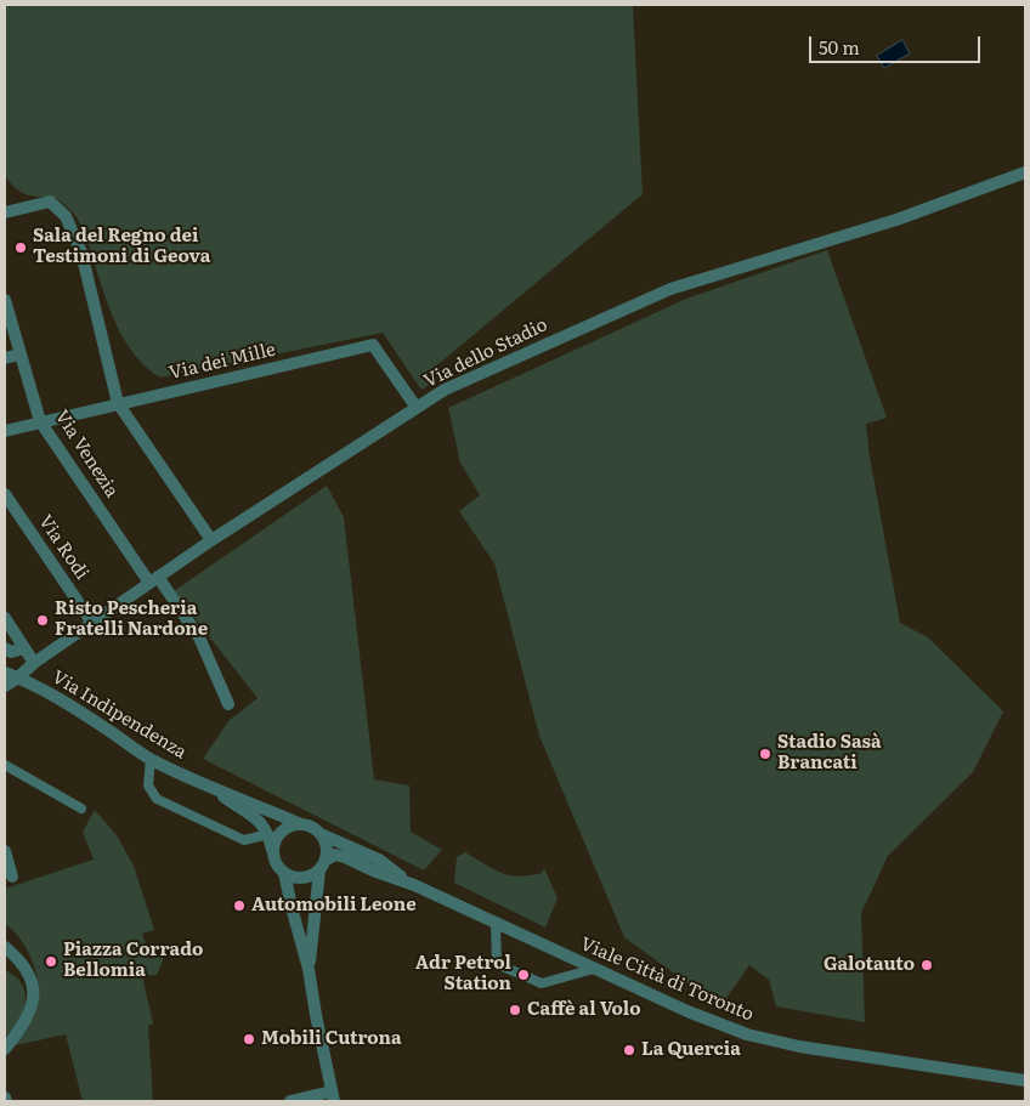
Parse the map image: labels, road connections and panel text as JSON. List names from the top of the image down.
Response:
{
  "streets": {
    "street": [
      "Via dello Stadio",
      "Via dei Mille",
      "Via Venezia",
      "Via Rodi",
      "Via Indipendenza",
      "Viale Città di Toronto"
    ]
  },
  "crossings": [
    ["Via dello Stadio", "Via dei Mille"],
    ["Via dello Stadio", "Via Venezia"],
    ["Via dello Stadio", "Via Rodi"],
    ["Via dello Stadio", "Via Indipendenza"],
    ["Via dei Mille", "Via Venezia"]
  ],
  "places": [
    "Sala del Regno dei Testimoni di Geova",
    "Risto Pescheria Fratelli Nardone",
    "Stadio Sasà Brancati",
    "Automobili Leone",
    "Piazza Corrado Bellomia",
    "Galotauto",
    "Adr Petrol Station",
    "Caffè al Volo",
    "Mobili Cutrona",
    "La Quercia"
  ],
  "scale_bar": "50 m"
}
